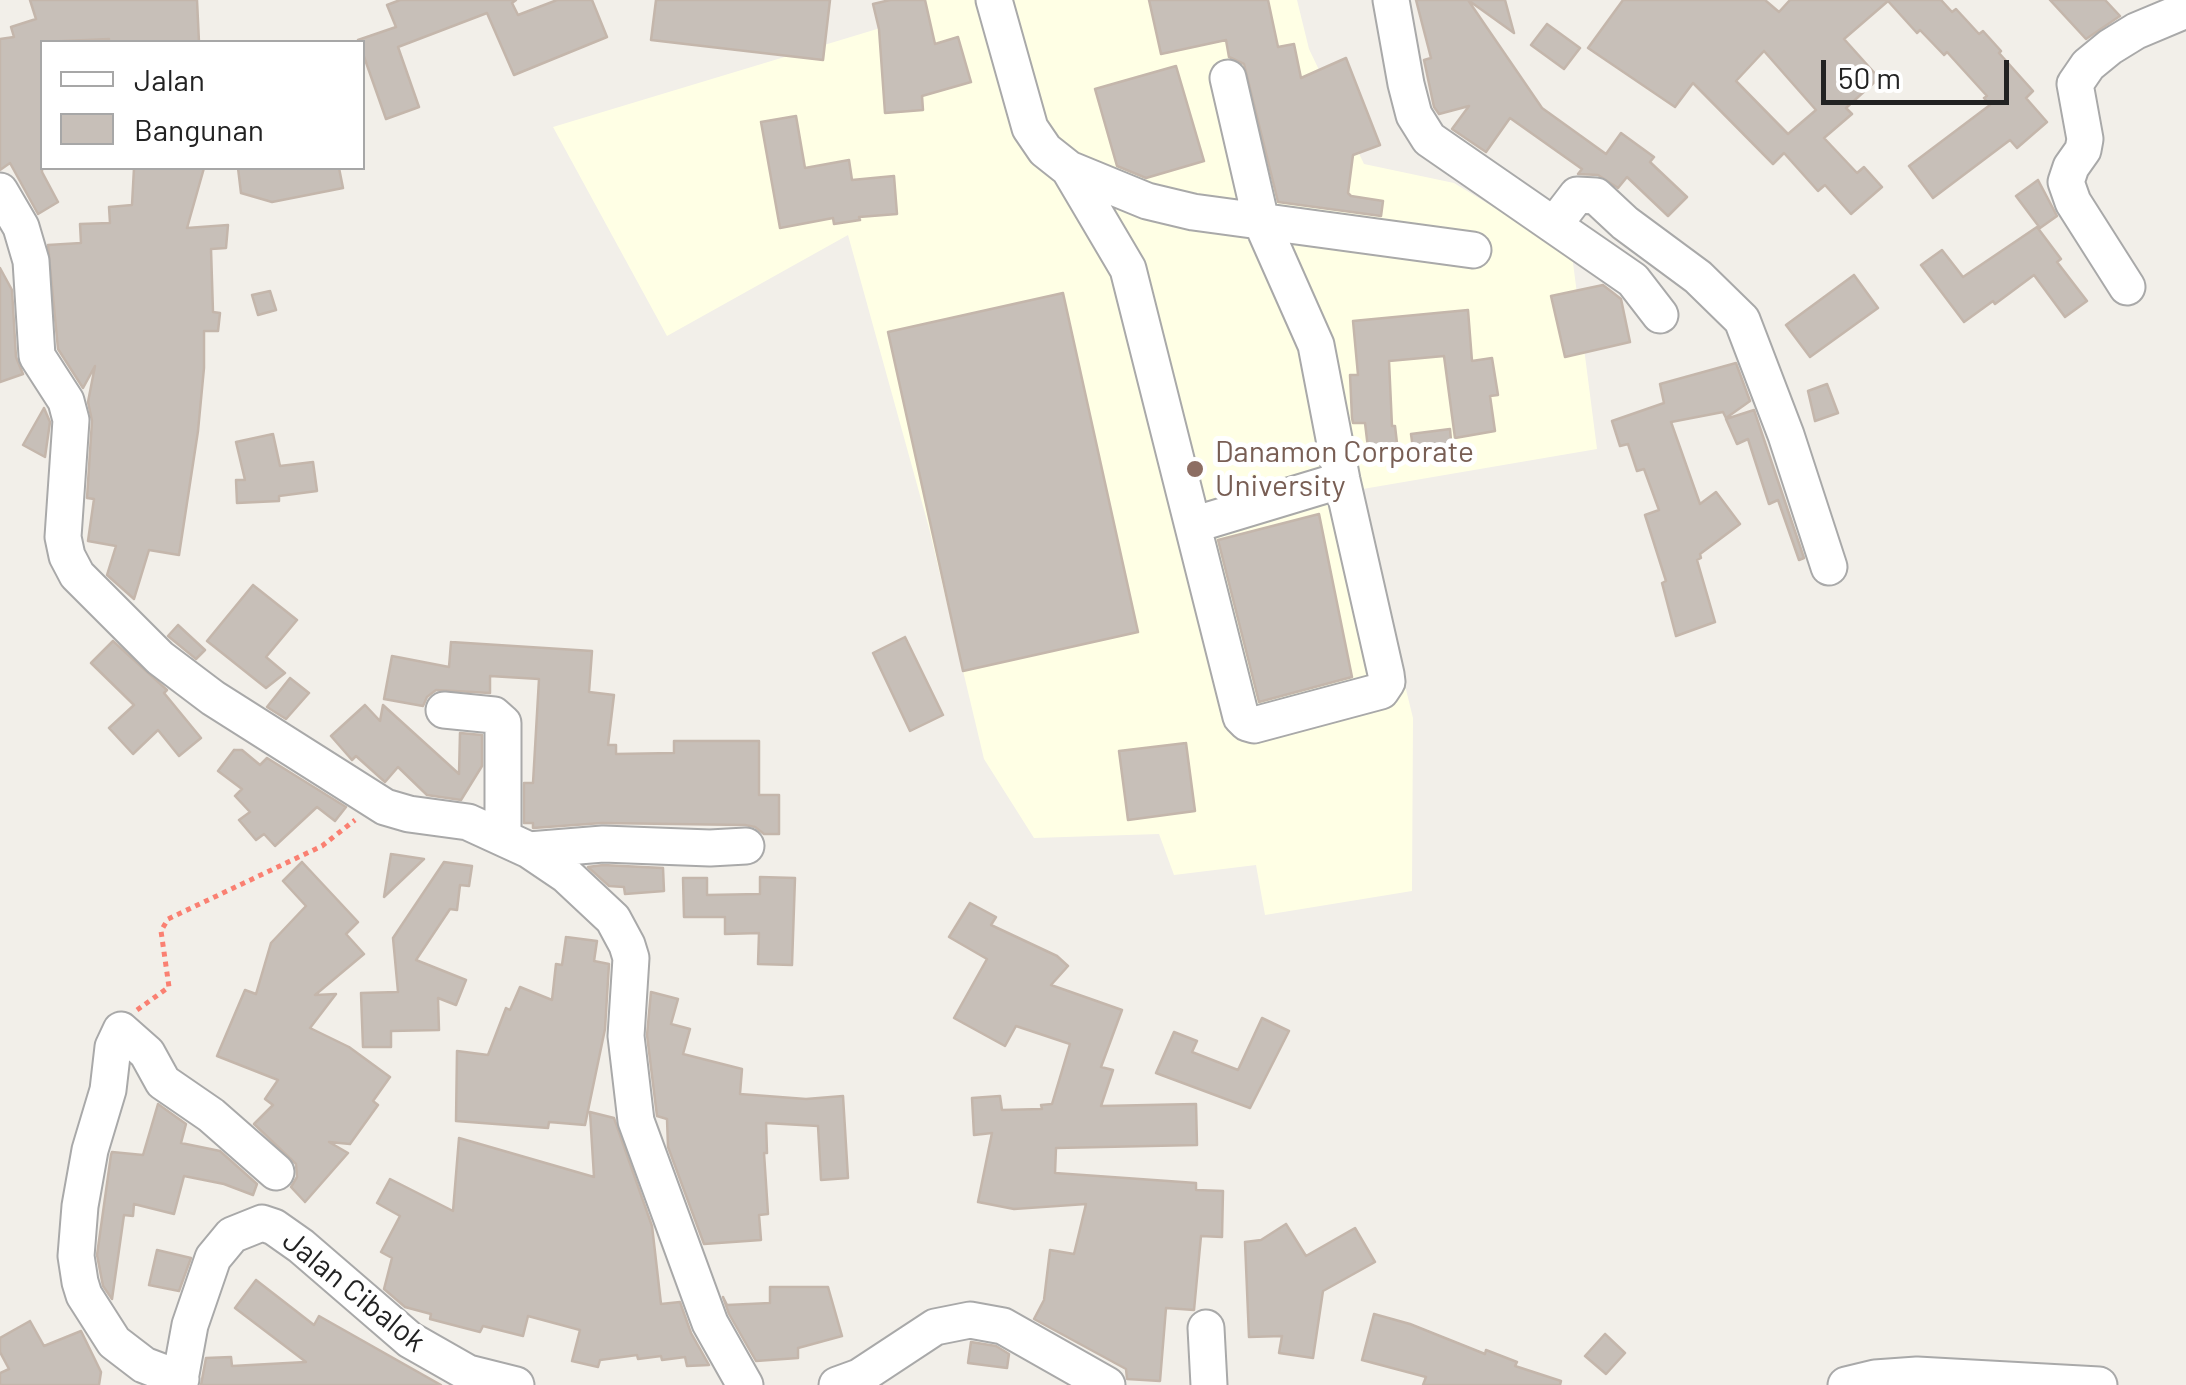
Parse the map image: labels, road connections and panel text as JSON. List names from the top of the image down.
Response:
{
  "streets": {
    "street": ["Jalan Cibalok"]
  },
  "places": ["Danamon Corporate University"],
  "legend": ["Jalan", "Bangunan"],
  "scale_bar": "50 m"
}
